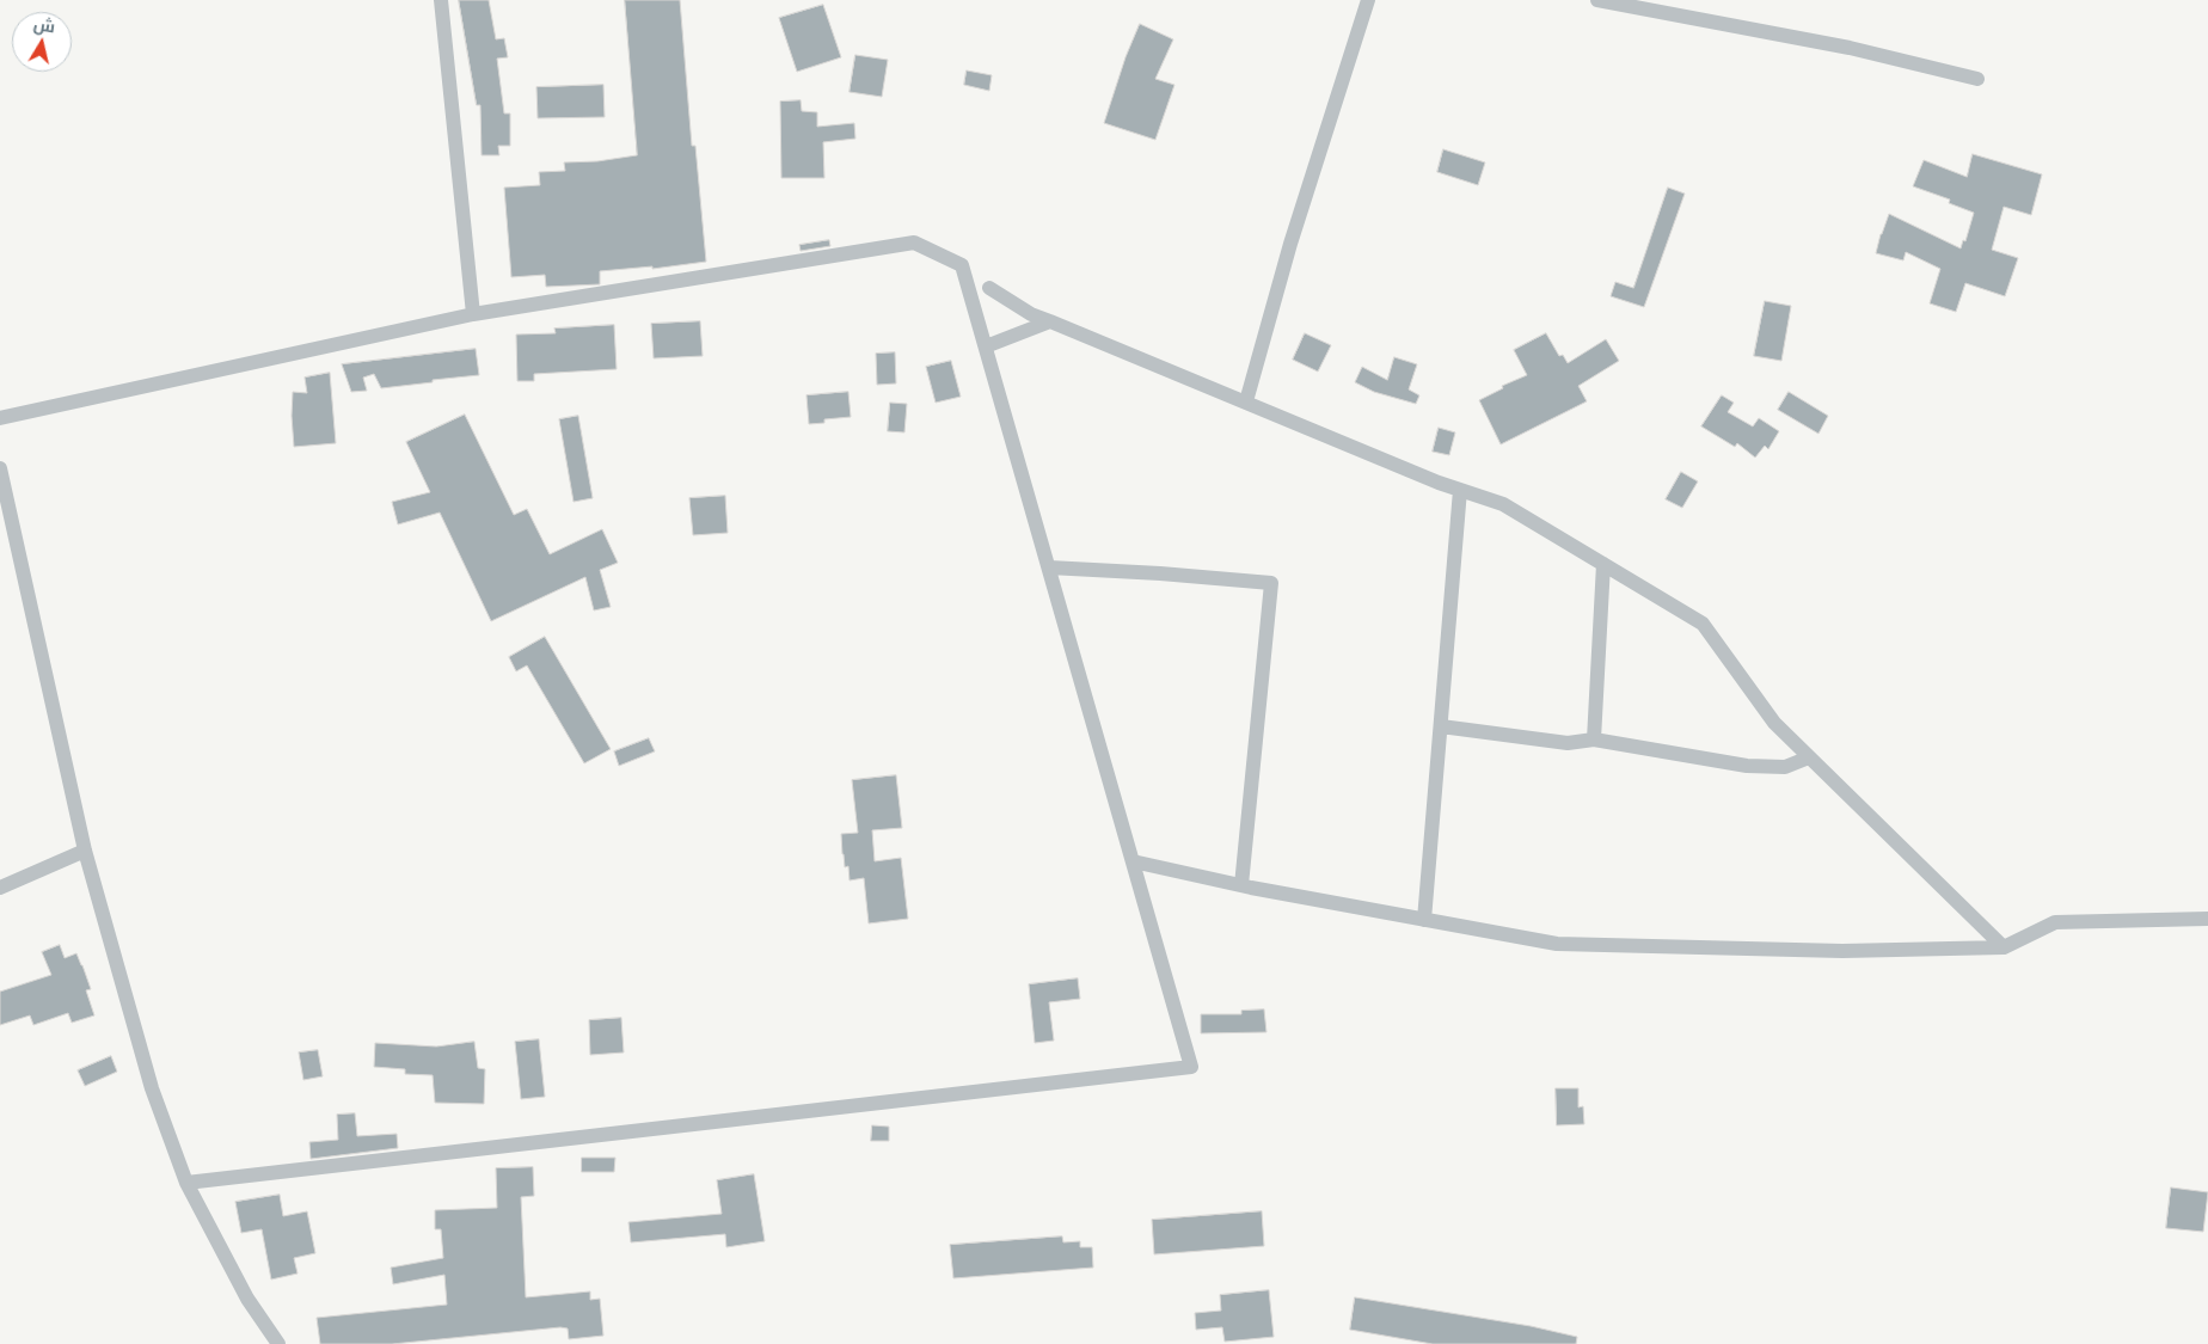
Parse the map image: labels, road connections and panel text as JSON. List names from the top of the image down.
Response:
{
  "north": "top"
}
